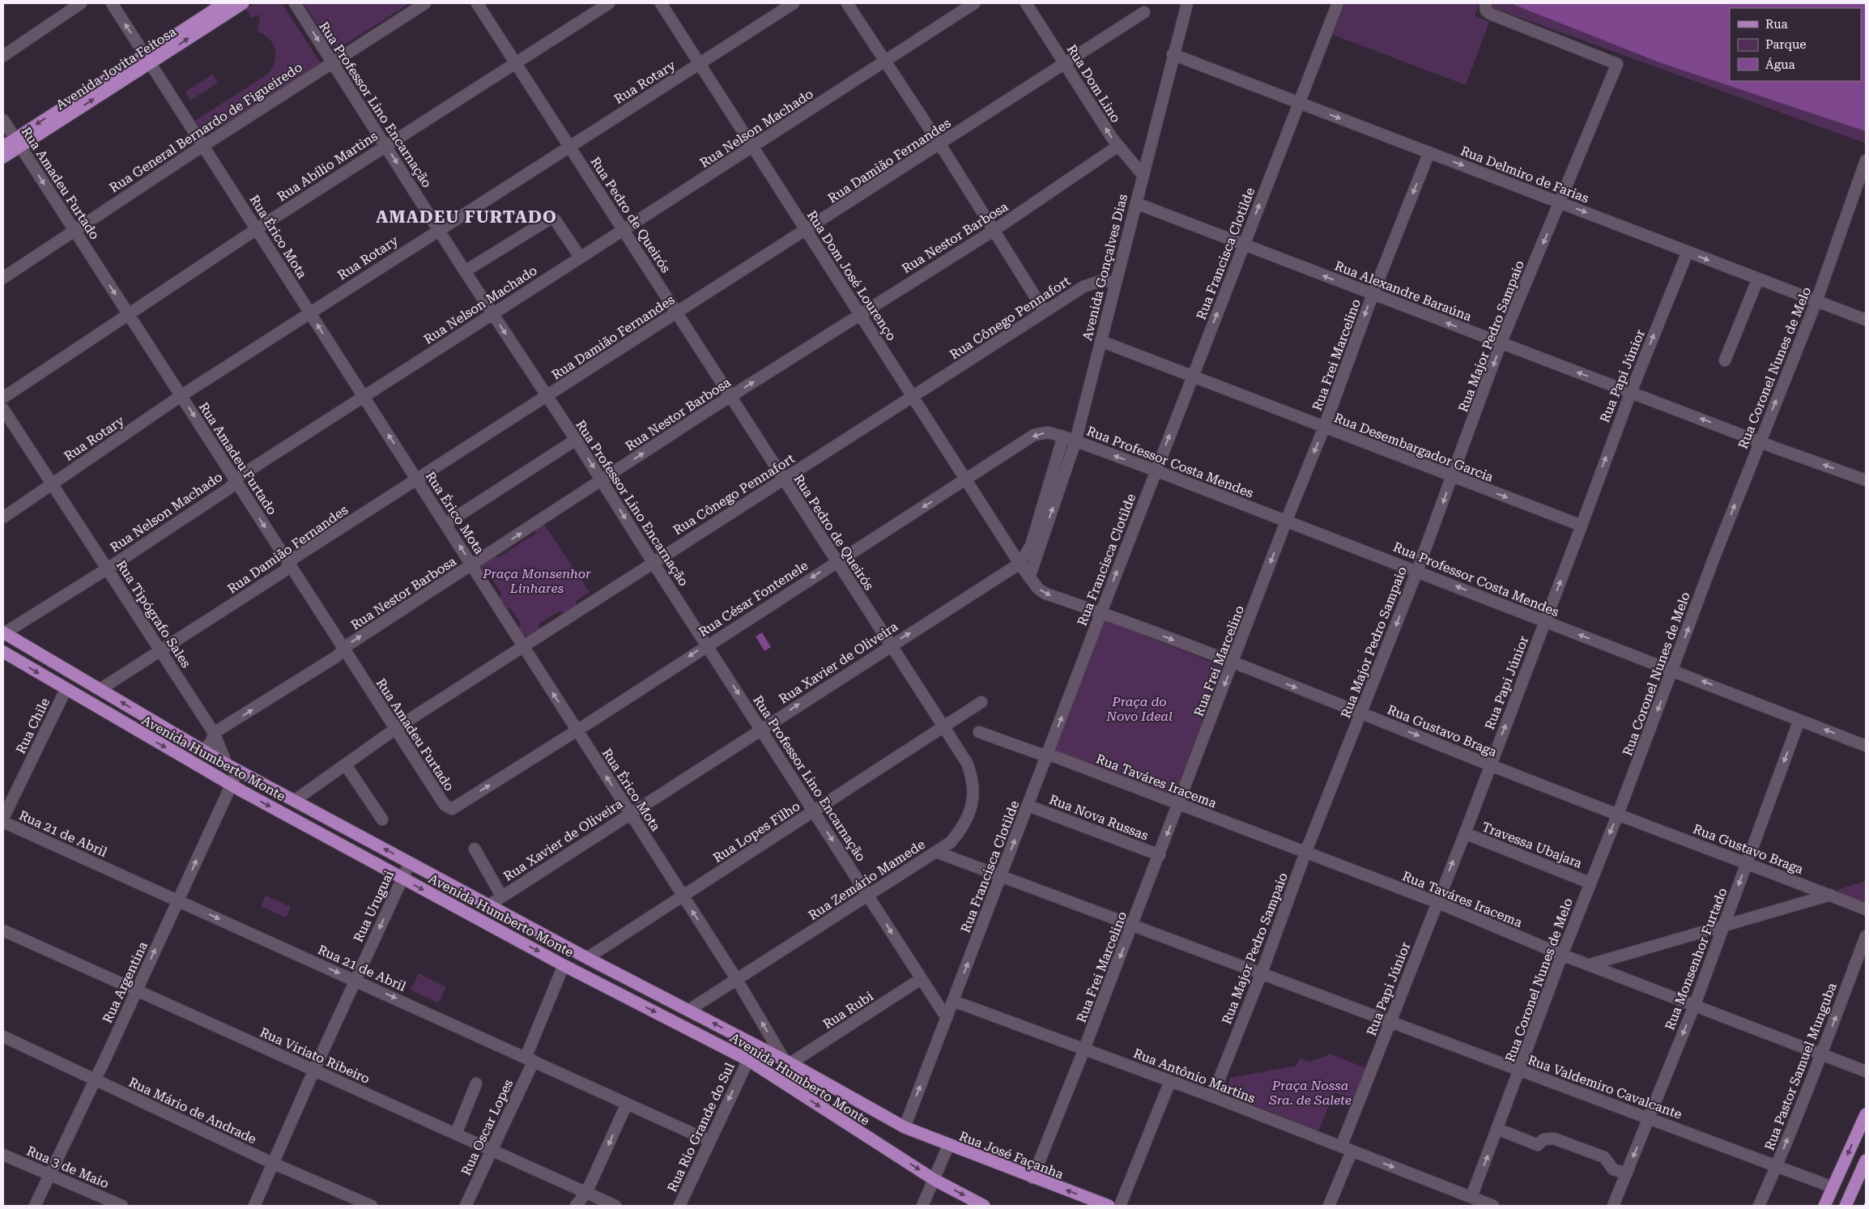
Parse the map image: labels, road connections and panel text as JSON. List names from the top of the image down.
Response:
{
  "streets": {
    "main road": ["Avenida Jovita Feitosa", "Avenida Humberto Monte", "Rua José Façanha"],
    "street": [
      "Rua Rotary",
      "Rua Dom Lino",
      "Rua Professor Lino Encarnação",
      "Rua General Bernardo de Figueiredo",
      "Rua Nelson Machado",
      "Rua Damião Fernandes",
      "Rua Abílio Martins",
      "Rua Delmiro de Farias",
      "Rua Amadeu Furtado",
      "Rua Pedro de Queirós",
      "Rua Érico Mota",
      "Rua Nestor Barbosa",
      "Rua Francisca Clotilde",
      "Avenida Gonçalves Dias",
      "Rua Dom José Lourenço",
      "Rua Alexandre Baraúna",
      "Rua Cônego Pennafort",
      "Rua Major Pedro Sampaio",
      "Rua Frei Marcelino",
      "Rua Coronel Nunes de Melo",
      "Rua Papi Júnior",
      "Rua Desembargador Garcia",
      "Rua Professor Costa Mendes",
      "Rua César Fontenele",
      "Rua Tipógrafo Sales",
      "Rua Xavier de Oliveira",
      "Rua Chile",
      "Rua Gustavo Braga",
      "Rua Taváres Iracema",
      "Rua Nova Russas",
      "Rua Lopes Filho",
      "Rua 21 de Abril",
      "Travessa Ubajara",
      "Rua Zemário Mamede",
      "Rua Uruguai",
      "Rua Monsenhor Furtado",
      "Rua Argentina",
      "Rua Rubi",
      "Rua Viriato Ribeiro",
      "Rua Pastor Samuel Munguba",
      "Rua Antônio Martins",
      "Rua Valdemiro Cavalcante",
      "Rua Mário de Andrade",
      "Rua Oscar Lopes",
      "Rua Rio Grande do Sul",
      "Rua 3 de Maio"
    ]
  },
  "crossings": [
    ["Avenida Jovita Feitosa", "Rua Amadeu Furtado"],
    ["Avenida Jovita Feitosa", "Rua Érico Mota"],
    ["Rua Rotary", "Rua Professor Lino Encarnação"],
    ["Rua Rotary", "Rua Amadeu Furtado"],
    ["Rua Rotary", "Rua Pedro de Queirós"],
    ["Rua Rotary", "Rua Érico Mota"],
    ["Rua Rotary", "Rua Dom José Lourenço"],
    ["Rua Rotary", "Rua Tipógrafo Sales"],
    ["Rua Dom Lino", "Rua Damião Fernandes"],
    ["Rua Dom Lino", "Rua Nestor Barbosa"],
    ["Rua Dom Lino", "Avenida Gonçalves Dias"],
    ["Rua Professor Lino Encarnação", "Rua General Bernardo de Figueiredo"],
    ["Rua Professor Lino Encarnação", "Rua Nelson Machado"],
    ["Rua Professor Lino Encarnação", "Rua Damião Fernandes"],
    ["Rua Professor Lino Encarnação", "Rua Abílio Martins"],
    ["Rua Professor Lino Encarnação", "Rua Nestor Barbosa"],
    ["Rua Professor Lino Encarnação", "Rua Francisca Clotilde"],
    ["Rua Professor Lino Encarnação", "Rua Cônego Pennafort"],
    ["Rua Professor Lino Encarnação", "Rua César Fontenele"],
    ["Rua Professor Lino Encarnação", "Rua Xavier de Oliveira"],
    ["Rua Professor Lino Encarnação", "Rua Lopes Filho"],
    ["Rua Professor Lino Encarnação", "Rua Zemário Mamede"],
    ["Rua Professor Lino Encarnação", "Rua Rubi"],
    ["Rua General Bernardo de Figueiredo", "Rua Amadeu Furtado"],
    ["Rua General Bernardo de Figueiredo", "Rua Érico Mota"],
    ["Rua Nelson Machado", "Rua Amadeu Furtado"],
    ["Rua Nelson Machado", "Rua Pedro de Queirós"],
    ["Rua Nelson Machado", "Rua Érico Mota"],
    ["Rua Nelson Machado", "Rua Dom José Lourenço"],
    ["Rua Nelson Machado", "Rua Tipógrafo Sales"],
    ["Rua Nelson Machado", "Avenida Humberto Monte"],
    ["Rua Damião Fernandes", "Rua Amadeu Furtado"],
    ["Rua Damião Fernandes", "Rua Pedro de Queirós"],
    ["Rua Damião Fernandes", "Rua Érico Mota"],
    ["Rua Damião Fernandes", "Rua Dom José Lourenço"],
    ["Rua Damião Fernandes", "Rua Tipógrafo Sales"],
    ["Rua Damião Fernandes", "Avenida Humberto Monte"],
    ["Rua Abílio Martins", "Rua Amadeu Furtado"],
    ["Rua Abílio Martins", "Rua Pedro de Queirós"],
    ["Rua Abílio Martins", "Rua Érico Mota"],
    ["Rua Delmiro de Farias", "Rua Francisca Clotilde"],
    ["Rua Delmiro de Farias", "Avenida Gonçalves Dias"],
    ["Rua Delmiro de Farias", "Rua Major Pedro Sampaio"],
    ["Rua Delmiro de Farias", "Rua Frei Marcelino"],
    ["Rua Delmiro de Farias", "Rua Coronel Nunes de Melo"],
    ["Rua Delmiro de Farias", "Rua Papi Júnior"],
    ["Rua Amadeu Furtado", "Rua Nestor Barbosa"],
    ["Rua Amadeu Furtado", "Rua Cônego Pennafort"],
    ["Rua Amadeu Furtado", "Rua César Fontenele"],
    ["Rua Pedro de Queirós", "Rua Nestor Barbosa"],
    ["Rua Pedro de Queirós", "Rua Cônego Pennafort"],
    ["Rua Pedro de Queirós", "Rua César Fontenele"],
    ["Rua Pedro de Queirós", "Rua Xavier de Oliveira"],
    ["Rua Pedro de Queirós", "Rua Lopes Filho"],
    ["Rua Pedro de Queirós", "Rua Zemário Mamede"],
    ["Rua Érico Mota", "Rua Nestor Barbosa"],
    ["Rua Érico Mota", "Rua Cônego Pennafort"],
    ["Rua Érico Mota", "Rua César Fontenele"],
    ["Rua Érico Mota", "Rua Xavier de Oliveira"],
    ["Rua Érico Mota", "Avenida Humberto Monte"],
    ["Rua Érico Mota", "Rua Lopes Filho"],
    ["Rua Érico Mota", "Rua Zemário Mamede"],
    ["Rua Érico Mota", "Rua Rubi"],
    ["Rua Nestor Barbosa", "Rua Dom José Lourenço"],
    ["Rua Nestor Barbosa", "Rua Tipógrafo Sales"],
    ["Rua Nestor Barbosa", "Avenida Humberto Monte"],
    ["Rua Francisca Clotilde", "Rua Alexandre Baraúna"],
    ["Rua Francisca Clotilde", "Rua Desembargador Garcia"],
    ["Rua Francisca Clotilde", "Rua Professor Costa Mendes"],
    ["Rua Francisca Clotilde", "Rua Gustavo Braga"],
    ["Rua Francisca Clotilde", "Avenida Humberto Monte"],
    ["Rua Francisca Clotilde", "Rua Taváres Iracema"],
    ["Rua Francisca Clotilde", "Rua Nova Russas"],
    ["Rua Francisca Clotilde", "Rua Antônio Martins"],
    ["Rua Francisca Clotilde", "Rua Valdemiro Cavalcante"],
    ["Rua Francisca Clotilde", "Rua José Façanha"],
    ["Avenida Gonçalves Dias", "Rua Dom José Lourenço"],
    ["Avenida Gonçalves Dias", "Rua Alexandre Baraúna"],
    ["Avenida Gonçalves Dias", "Rua Cônego Pennafort"],
    ["Avenida Gonçalves Dias", "Rua Desembargador Garcia"],
    ["Avenida Gonçalves Dias", "Rua Professor Costa Mendes"],
    ["Avenida Gonçalves Dias", "Rua César Fontenele"],
    ["Avenida Gonçalves Dias", "Rua Xavier de Oliveira"],
    ["Avenida Gonçalves Dias", "Rua Gustavo Braga"],
    ["Rua Dom José Lourenço", "Rua Cônego Pennafort"],
    ["Rua Dom José Lourenço", "Rua César Fontenele"],
    ["Rua Dom José Lourenço", "Rua Xavier de Oliveira"],
    ["Rua Dom José Lourenço", "Rua Gustavo Braga"],
    ["Rua Alexandre Baraúna", "Rua Major Pedro Sampaio"],
    ["Rua Alexandre Baraúna", "Rua Frei Marcelino"],
    ["Rua Alexandre Baraúna", "Rua Coronel Nunes de Melo"],
    ["Rua Alexandre Baraúna", "Rua Papi Júnior"],
    ["Rua Cônego Pennafort", "Avenida Humberto Monte"],
    ["Rua Major Pedro Sampaio", "Rua Desembargador Garcia"],
    ["Rua Major Pedro Sampaio", "Rua Professor Costa Mendes"],
    ["Rua Major Pedro Sampaio", "Rua Gustavo Braga"],
    ["Rua Major Pedro Sampaio", "Rua Taváres Iracema"],
    ["Rua Major Pedro Sampaio", "Rua Antônio Martins"],
    ["Rua Major Pedro Sampaio", "Rua Valdemiro Cavalcante"],
    ["Rua Frei Marcelino", "Rua Desembargador Garcia"],
    ["Rua Frei Marcelino", "Rua Professor Costa Mendes"],
    ["Rua Frei Marcelino", "Rua Gustavo Braga"],
    ["Rua Frei Marcelino", "Rua Taváres Iracema"],
    ["Rua Frei Marcelino", "Rua Nova Russas"],
    ["Rua Frei Marcelino", "Rua Antônio Martins"],
    ["Rua Frei Marcelino", "Rua Valdemiro Cavalcante"],
    ["Rua Frei Marcelino", "Rua José Façanha"],
    ["Rua Coronel Nunes de Melo", "Rua Professor Costa Mendes"],
    ["Rua Coronel Nunes de Melo", "Rua Gustavo Braga"],
    ["Rua Coronel Nunes de Melo", "Rua Taváres Iracema"],
    ["Rua Coronel Nunes de Melo", "Travessa Ubajara"],
    ["Rua Coronel Nunes de Melo", "Rua Antônio Martins"],
    ["Rua Coronel Nunes de Melo", "Rua Valdemiro Cavalcante"],
    ["Rua Papi Júnior", "Rua Desembargador Garcia"],
    ["Rua Papi Júnior", "Rua Professor Costa Mendes"],
    ["Rua Papi Júnior", "Rua Gustavo Braga"],
    ["Rua Papi Júnior", "Rua Taváres Iracema"],
    ["Rua Papi Júnior", "Travessa Ubajara"],
    ["Rua Papi Júnior", "Rua Antônio Martins"],
    ["Rua Papi Júnior", "Rua Valdemiro Cavalcante"],
    ["Rua Professor Costa Mendes", "Rua César Fontenele"],
    ["Rua Professor Costa Mendes", "Rua Monsenhor Furtado"],
    ["Rua Xavier de Oliveira", "Rua Gustavo Braga"],
    ["Rua Xavier de Oliveira", "Avenida Humberto Monte"],
    ["Rua Chile", "Avenida Humberto Monte"],
    ["Rua Gustavo Braga", "Rua Monsenhor Furtado"],
    ["Avenida Humberto Monte", "Rua Lopes Filho"],
    ["Avenida Humberto Monte", "Rua Zemário Mamede"],
    ["Avenida Humberto Monte", "Rua Uruguai"],
    ["Avenida Humberto Monte", "Rua Argentina"],
    ["Avenida Humberto Monte", "Rua Rubi"],
    ["Avenida Humberto Monte", "Rua Oscar Lopes"],
    ["Avenida Humberto Monte", "Rua Rio Grande do Sul"],
    ["Avenida Humberto Monte", "Rua José Façanha"],
    ["Rua Taváres Iracema", "Rua Monsenhor Furtado"],
    ["Rua Taváres Iracema", "Rua Pastor Samuel Munguba"],
    ["Rua Lopes Filho", "Rua Zemário Mamede"],
    ["Rua 21 de Abril", "Rua Uruguai"],
    ["Rua 21 de Abril", "Rua Argentina"],
    ["Rua 21 de Abril", "Rua Oscar Lopes"],
    ["Rua 21 de Abril", "Rua Rio Grande do Sul"],
    ["Rua Zemário Mamede", "Rua Valdemiro Cavalcante"],
    ["Rua Uruguai", "Rua Viriato Ribeiro"],
    ["Rua Uruguai", "Rua Mário de Andrade"],
    ["Rua Monsenhor Furtado", "Rua Valdemiro Cavalcante"],
    ["Rua Argentina", "Rua Viriato Ribeiro"],
    ["Rua Argentina", "Rua Mário de Andrade"],
    ["Rua Argentina", "Rua 3 de Maio"],
    ["Rua Viriato Ribeiro", "Rua Oscar Lopes"],
    ["Rua Pastor Samuel Munguba", "Rua Valdemiro Cavalcante"]
  ],
  "one_way": [
    "Rua Dom Lino",
    "Rua Professor Lino Encarnação",
    "Rua Delmiro de Farias",
    "Rua Amadeu Furtado",
    "Rua Érico Mota",
    "Rua Nestor Barbosa",
    "Rua Francisca Clotilde",
    "Rua Alexandre Baraúna",
    "Rua Major Pedro Sampaio",
    "Rua Frei Marcelino",
    "Rua Papi Júnior",
    "Rua Professor Costa Mendes",
    "Rua Xavier de Oliveira",
    "Rua Gustavo Braga",
    "Rua 21 de Abril",
    "Rua Monsenhor Furtado",
    "Rua Argentina",
    "Rua Pastor Samuel Munguba",
    "Rua Rio Grande do Sul",
    "Rua José Façanha"
  ],
  "districts": ["AMADEU FURTADO"],
  "parks": ["Praça Monsenhor Linhares", "Praça do Novo Ideal", "Praça Nossa Sra. de Salete"],
  "legend": ["Rua", "Parque", "Água"]
}
